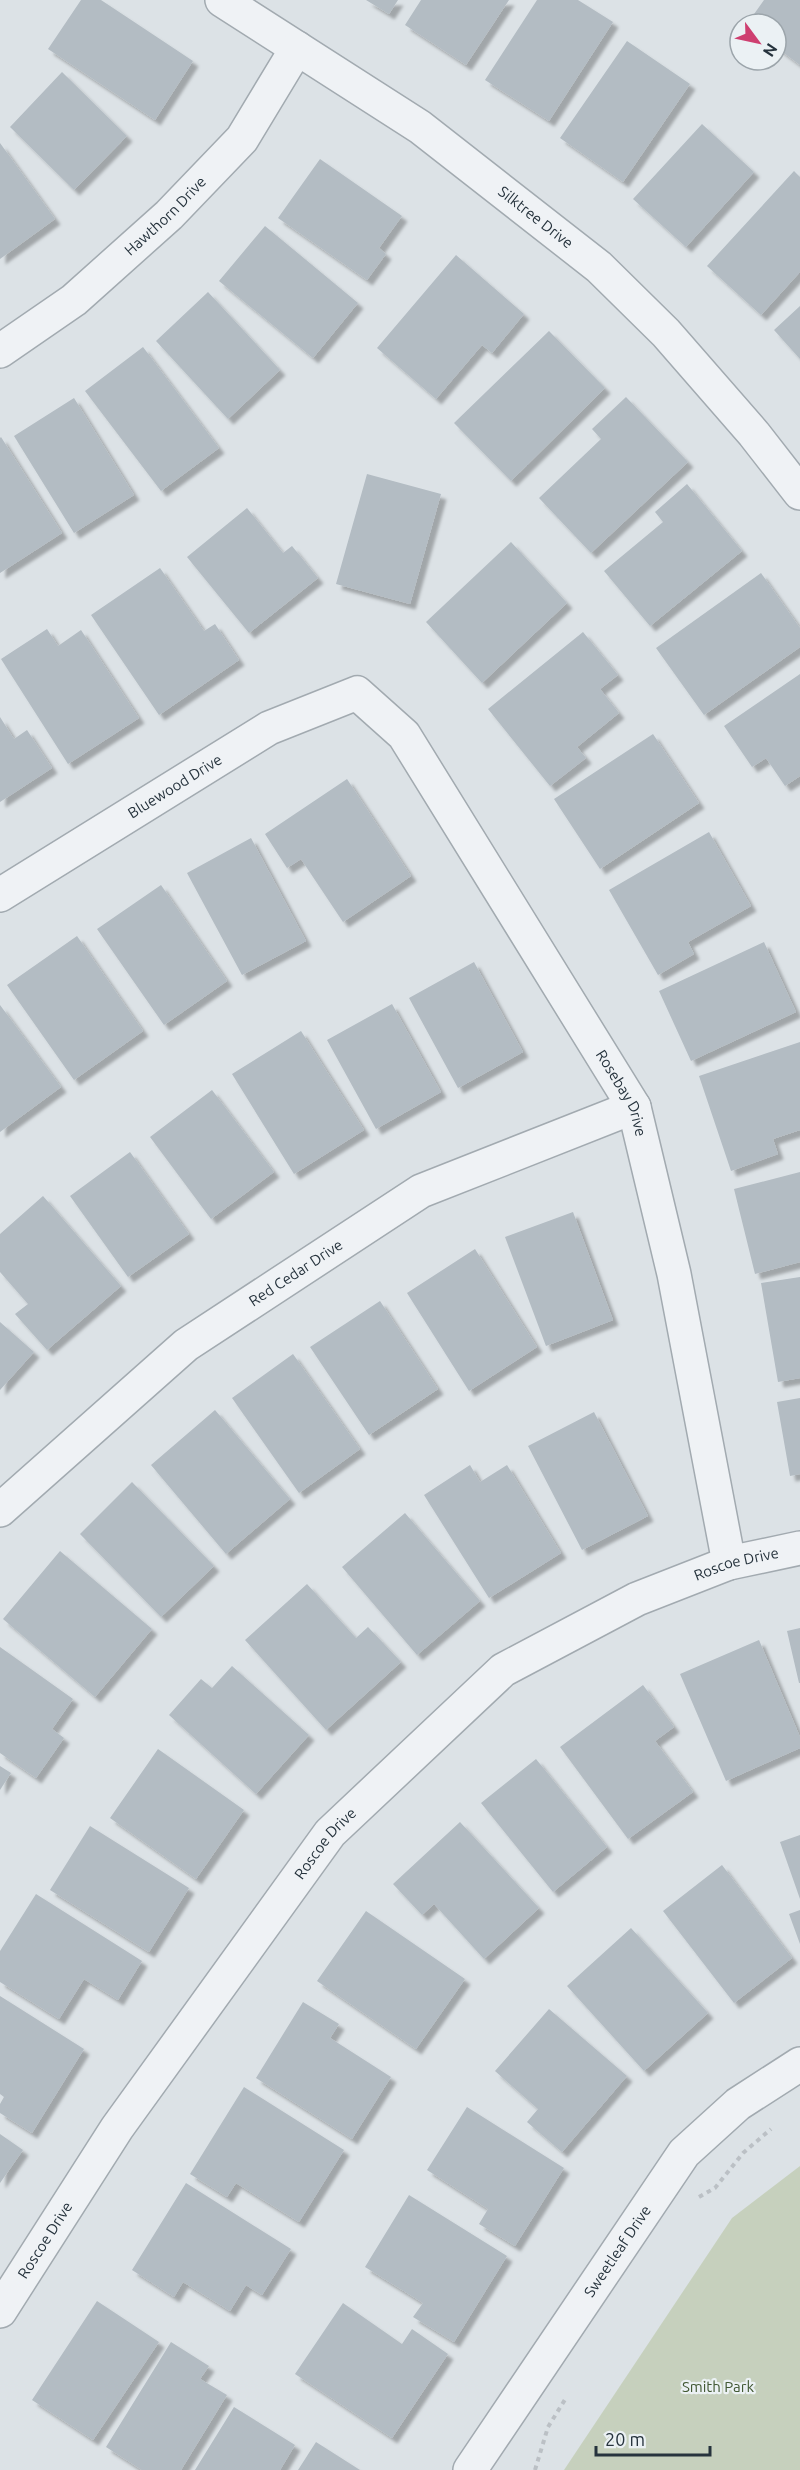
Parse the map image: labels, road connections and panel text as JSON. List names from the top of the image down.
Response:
{
  "streets": {
    "street": [
      "Hawthorn Drive",
      "Silktree Drive",
      "Bluewood Drive",
      "Rosebay Drive",
      "Red Cedar Drive",
      "Roscoe Drive",
      "Sweetleaf Drive"
    ]
  },
  "crossings": [
    ["Hawthorn Drive", "Silktree Drive"],
    ["Bluewood Drive", "Rosebay Drive"],
    ["Rosebay Drive", "Red Cedar Drive"],
    ["Rosebay Drive", "Roscoe Drive"]
  ],
  "parks": ["Smith Park"],
  "scale_bar": "20 m",
  "north": "bottom right"
}
